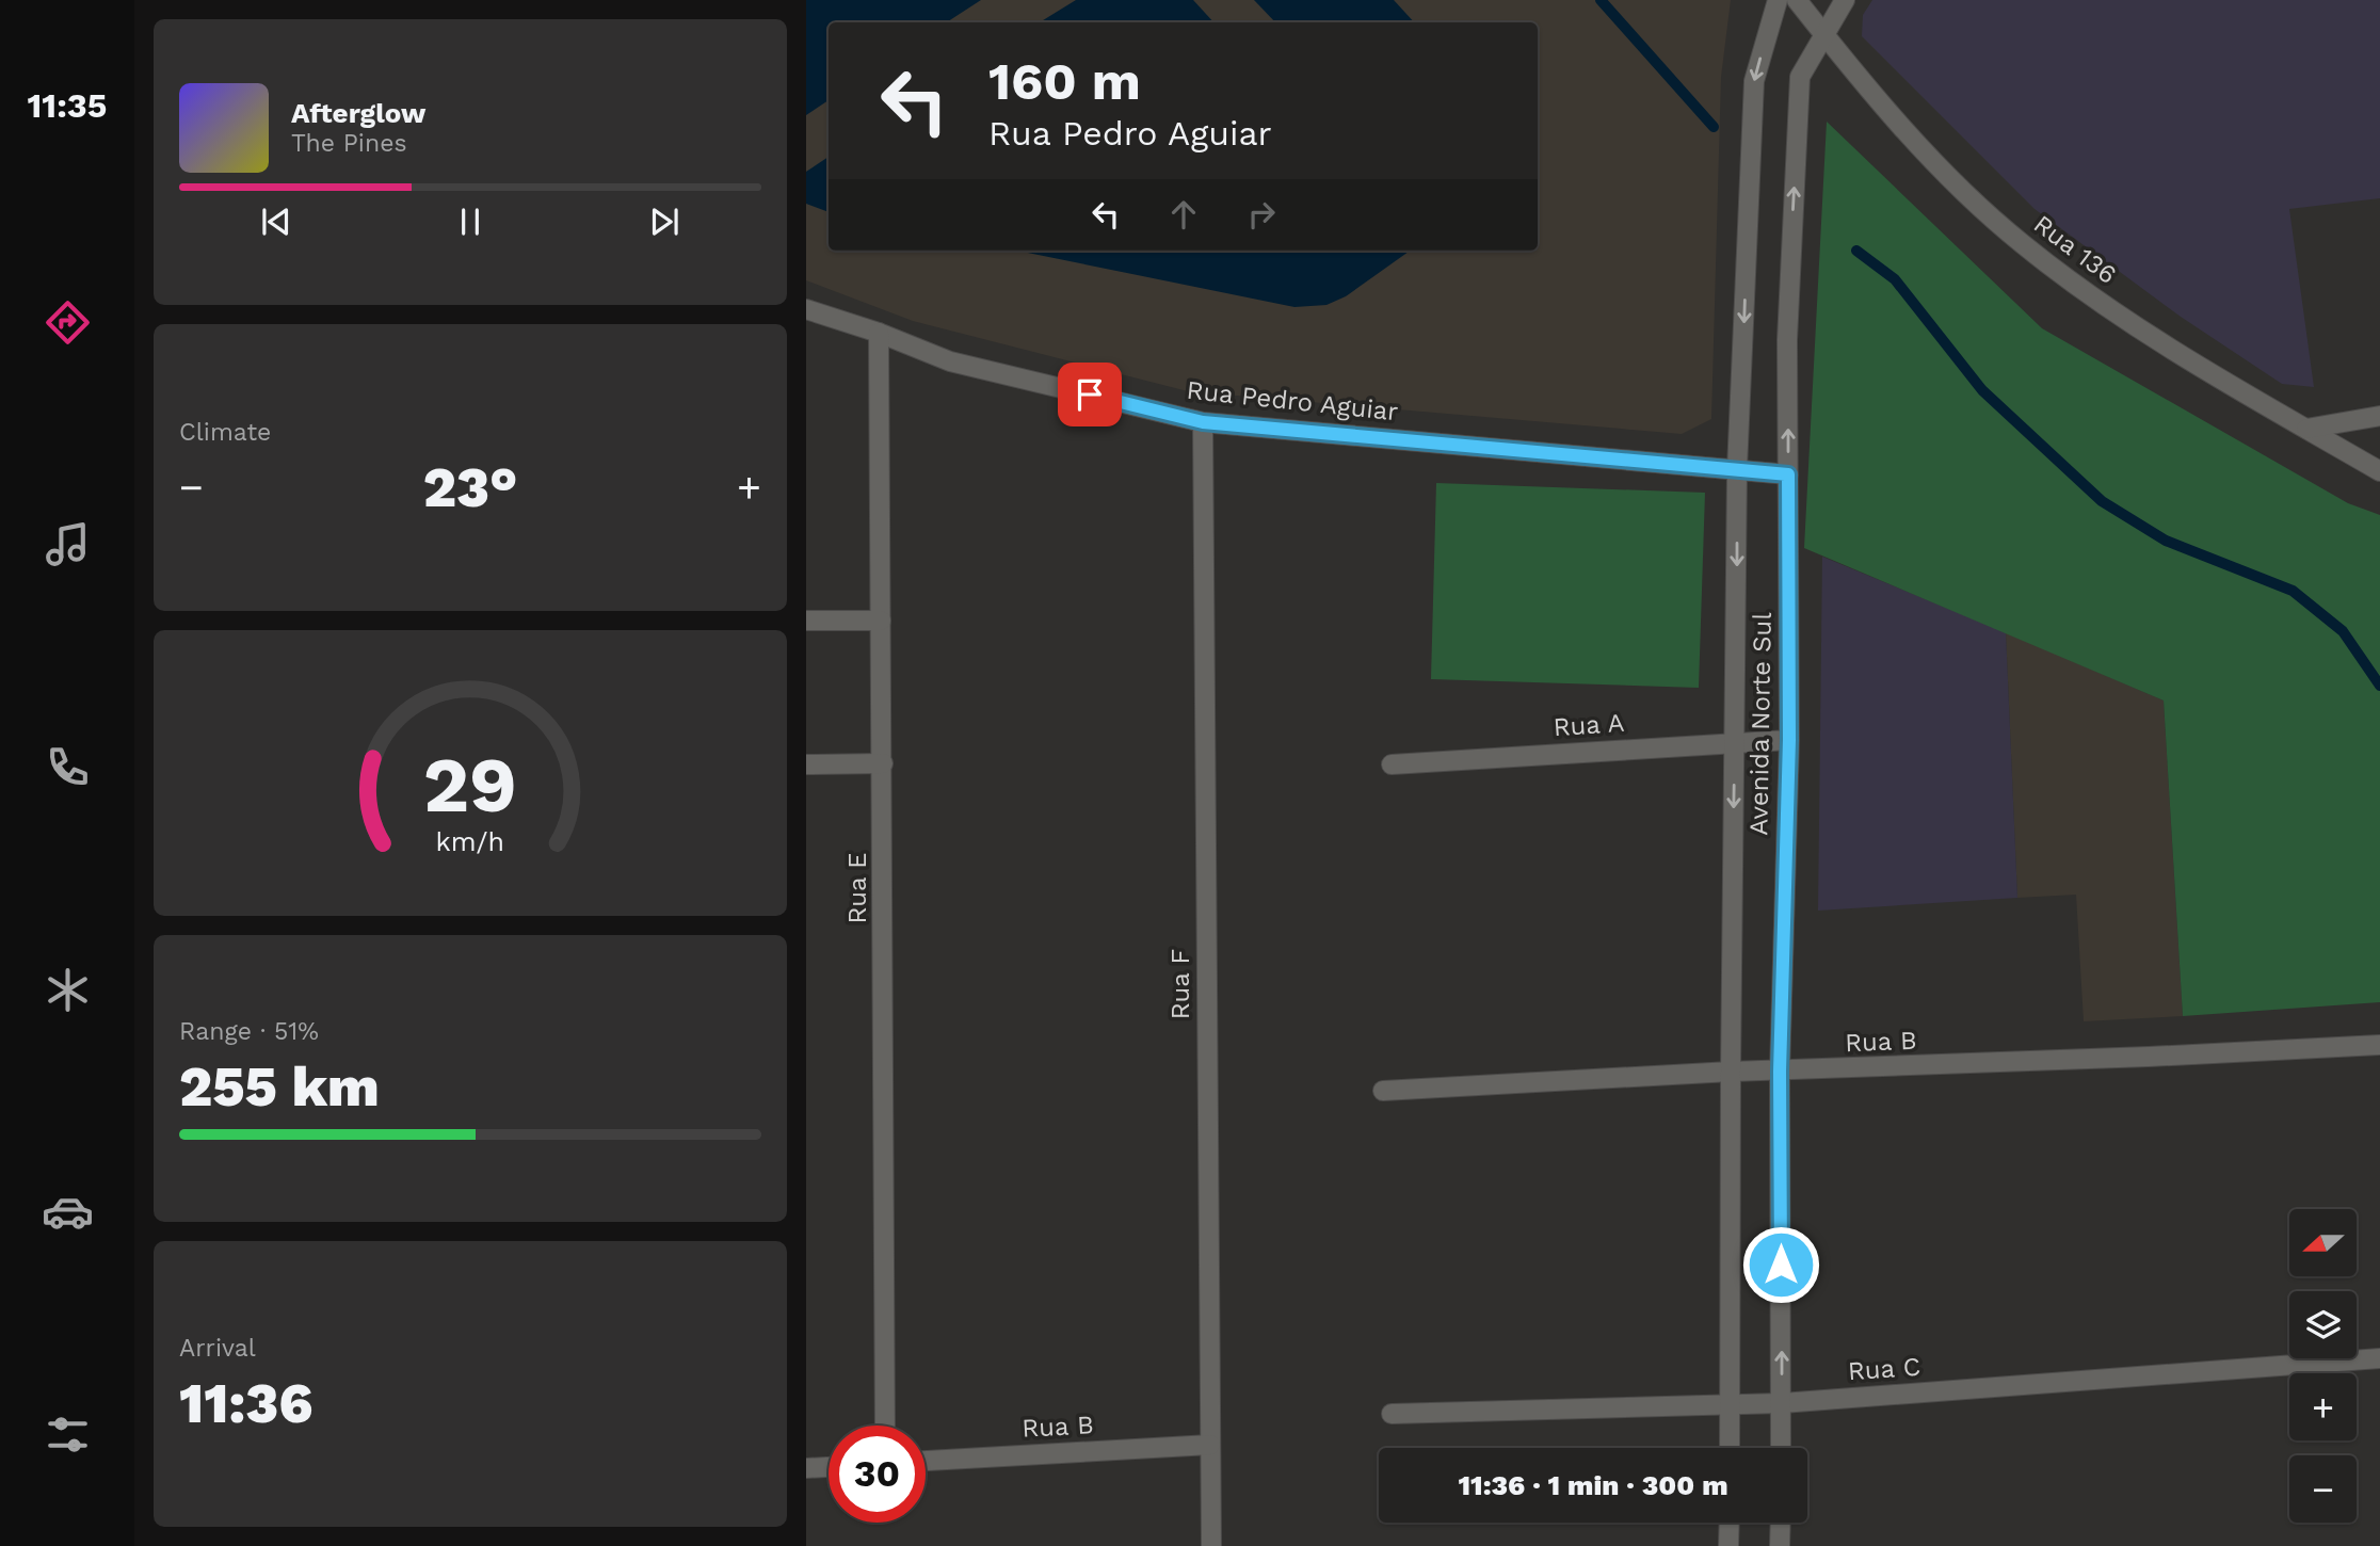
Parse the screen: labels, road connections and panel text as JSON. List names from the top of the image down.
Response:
{
  "streets": {
    "street": [
      "Rua 136",
      "Rua Pedro Aguiar",
      "Avenida Norte Sul",
      "Rua A",
      "Rua E",
      "Rua F",
      "Rua B",
      "Rua C"
    ]
  },
  "crossings": [
    ["Rua 136", "Avenida Norte Sul"],
    ["Rua Pedro Aguiar", "Avenida Norte Sul"],
    ["Rua Pedro Aguiar", "Rua E"],
    ["Rua Pedro Aguiar", "Rua F"],
    ["Avenida Norte Sul", "Rua A"],
    ["Avenida Norte Sul", "Rua B"],
    ["Avenida Norte Sul", "Rua C"],
    ["Rua F", "Rua B"]
  ],
  "north": "left",
  "page": {
    "tabs": "11:35",
    "turn": ["160 m", "Rua Pedro Aguiar"],
    "song": ["Afterglow", "The Pines"],
    "tile": [
      "Climate",
      ["Range · 51%", "255 km"],
      ["Arrival", "11:36"]
    ],
    "heat": ["−", "23°", "+"],
    "map_buttons": ["+", "−"],
    "limit": "30",
    "trip": "11:36 · 1 min · 300 m",
    "gauge": ["29", "km/h"]
  }
}
